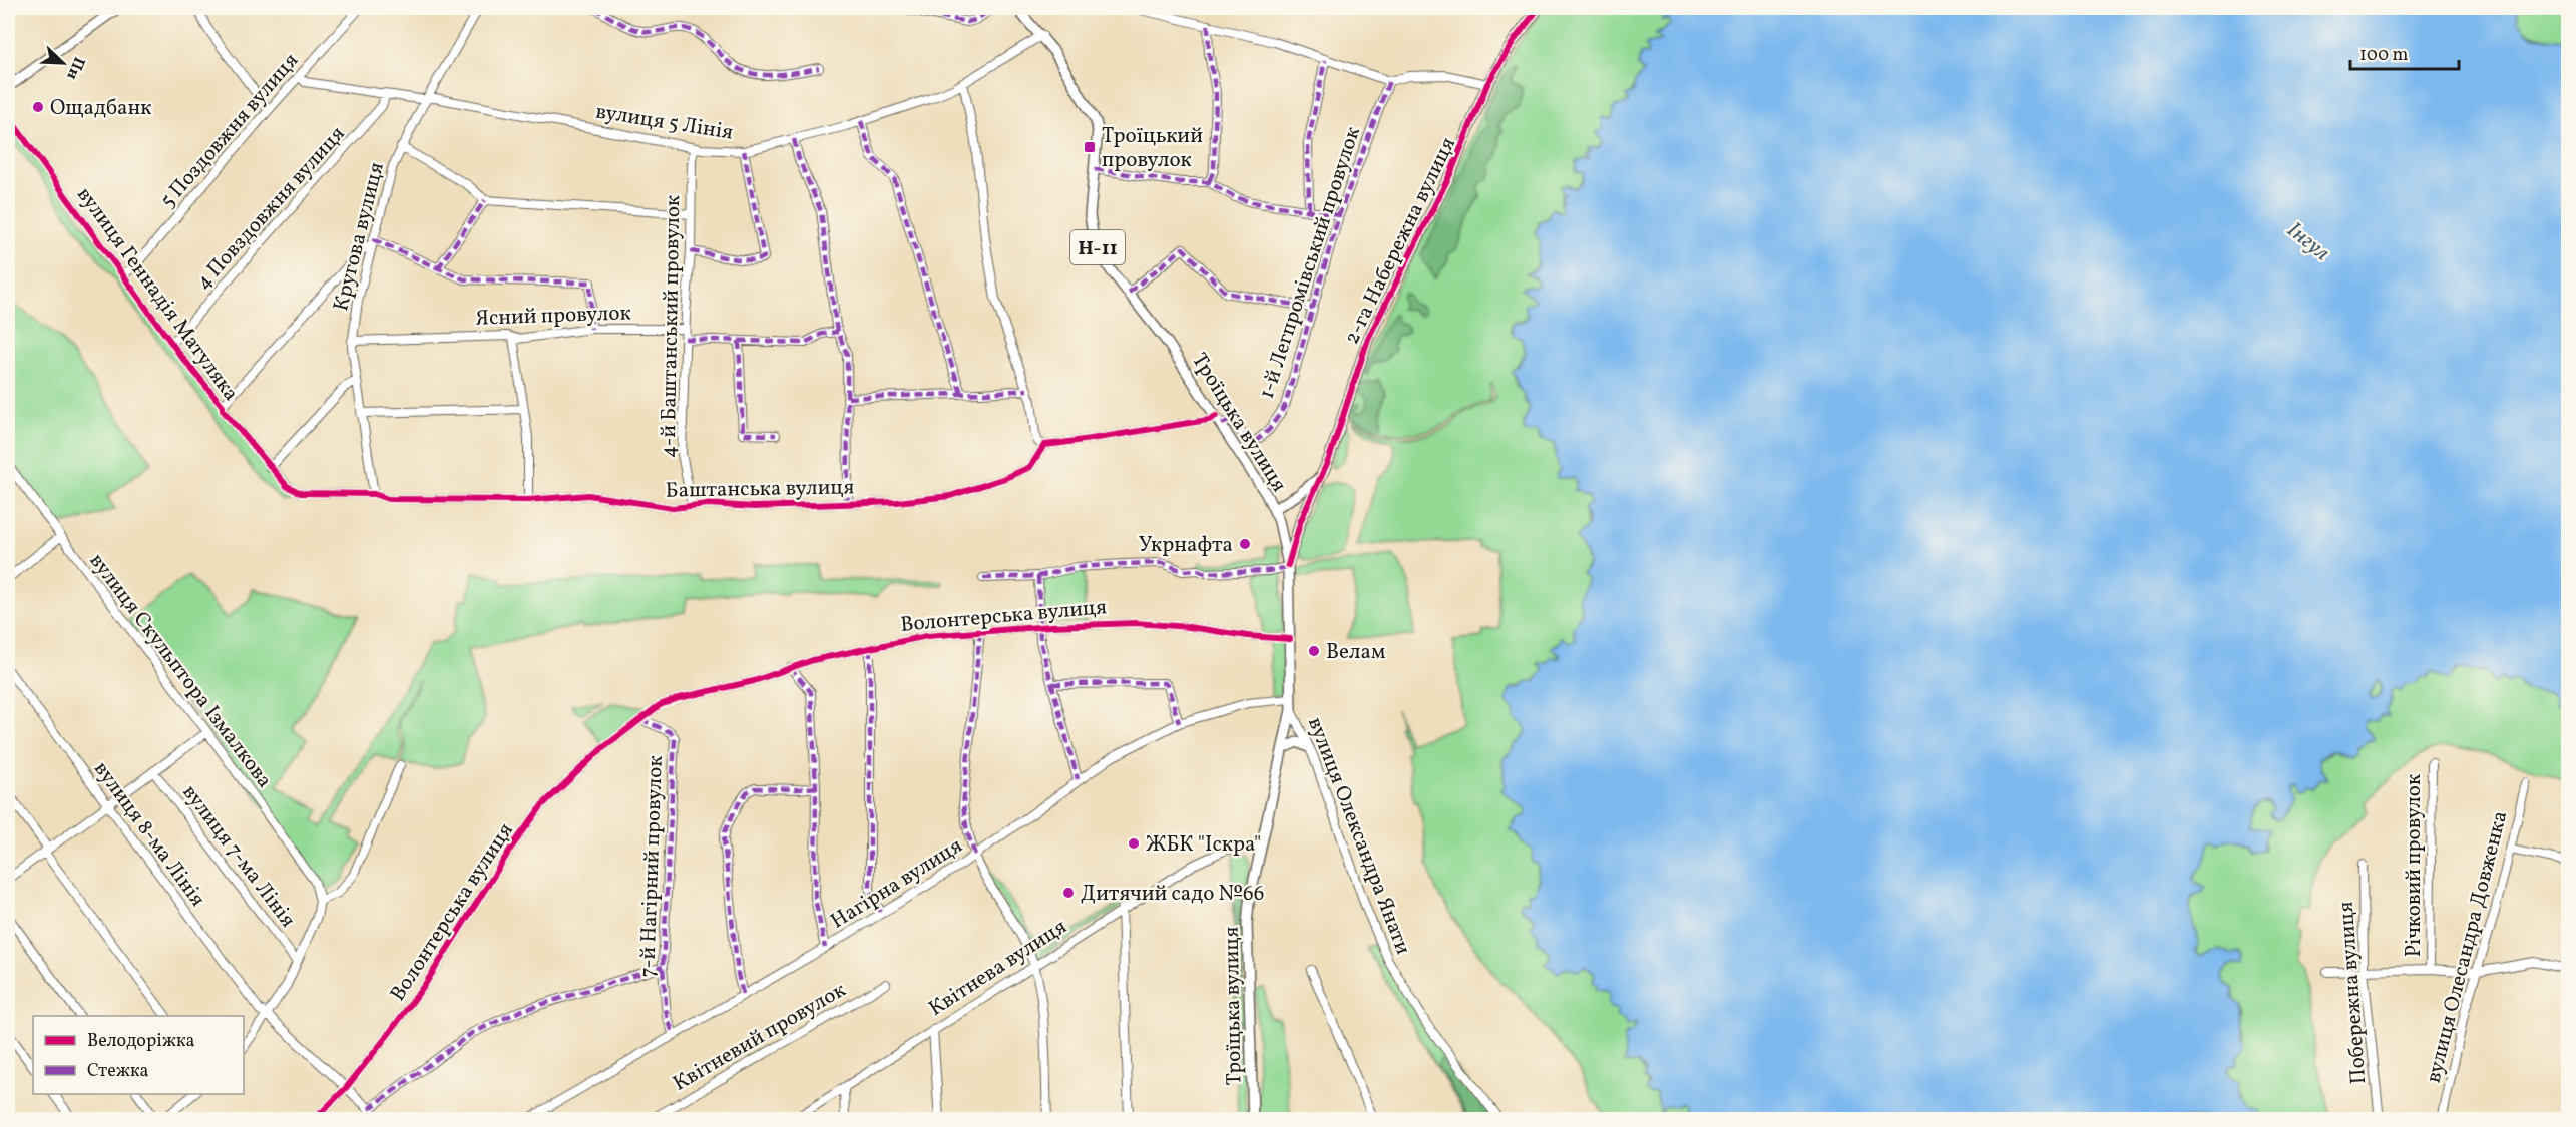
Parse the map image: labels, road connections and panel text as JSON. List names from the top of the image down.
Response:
{
  "streets": {
    "main road": ["2-га Набережна вулиця", "Н-11", "Троїцька вулиця"],
    "street": [
      "вулиця 5 Лінія",
      "5 Поздовжня вулиця",
      "4 Повздовжня вулиця",
      "Кругова вулиця",
      "1-й Легпромівський провулок",
      "вулиця Геннадія Матуляка",
      "Ясний провулок",
      "4-й Баштанський провулок",
      "Баштанська вулиця",
      "Волонтерська вулиця",
      "вулиця Скульптора Ізмалкова",
      "вулиця 8-ма Лінія",
      "вулиця Олександра Янати",
      "вулиця 7-ма Лінія",
      "Річковий провулок",
      "7-й Нагірний провулок",
      "Нагірна вулиця",
      "вулиця Олесандра Довженка",
      "Квітнева вулиця",
      "Побережна вулиця",
      "Квітневий провулок"
    ]
  },
  "crossings": [
    ["вулиця 5 Лінія", "5 Поздовжня вулиця"],
    ["вулиця 5 Лінія", "4 Повздовжня вулиця"],
    ["вулиця 5 Лінія", "Кругова вулиця"],
    ["вулиця 5 Лінія", "4-й Баштанський провулок"],
    ["вулиця 5 Лінія", "Троїцька вулиця"],
    ["5 Поздовжня вулиця", "вулиця Геннадія Матуляка"],
    ["4 Повздовжня вулиця", "вулиця Геннадія Матуляка"],
    ["Кругова вулиця", "Ясний провулок"],
    ["Кругова вулиця", "Баштанська вулиця"],
    ["2-га Набережна вулиця", "Троїцька вулиця"],
    ["1-й Легпромівський провулок", "Троїцька вулиця"],
    ["вулиця Геннадія Матуляка", "Баштанська вулиця"],
    ["Ясний провулок", "4-й Баштанський провулок"],
    ["4-й Баштанський провулок", "Баштанська вулиця"],
    ["Троїцька вулиця", "Волонтерська вулиця"],
    ["Троїцька вулиця", "вулиця Олександра Янати"],
    ["Троїцька вулиця", "Нагірна вулиця"],
    ["Троїцька вулиця", "Квітнева вулиця"],
    ["Волонтерська вулиця", "вулиця 8-ма Лінія"],
    ["Волонтерська вулиця", "7-й Нагірний провулок"],
    ["7-й Нагірний провулок", "Нагірна вулиця"]
  ],
  "water": ["Інгул"],
  "places": {
    "other": [
      "Ощадбанк",
      "Укрнафта",
      "Велам",
      "ЖБК \"Іскра\"",
      "Дитячий садо №66"
    ],
    "transit": ["Троїцький провулок"]
  },
  "legend": ["Велодоріжка", "Стежка"],
  "scale_bar": "100 m",
  "north": "bottom right"
}
